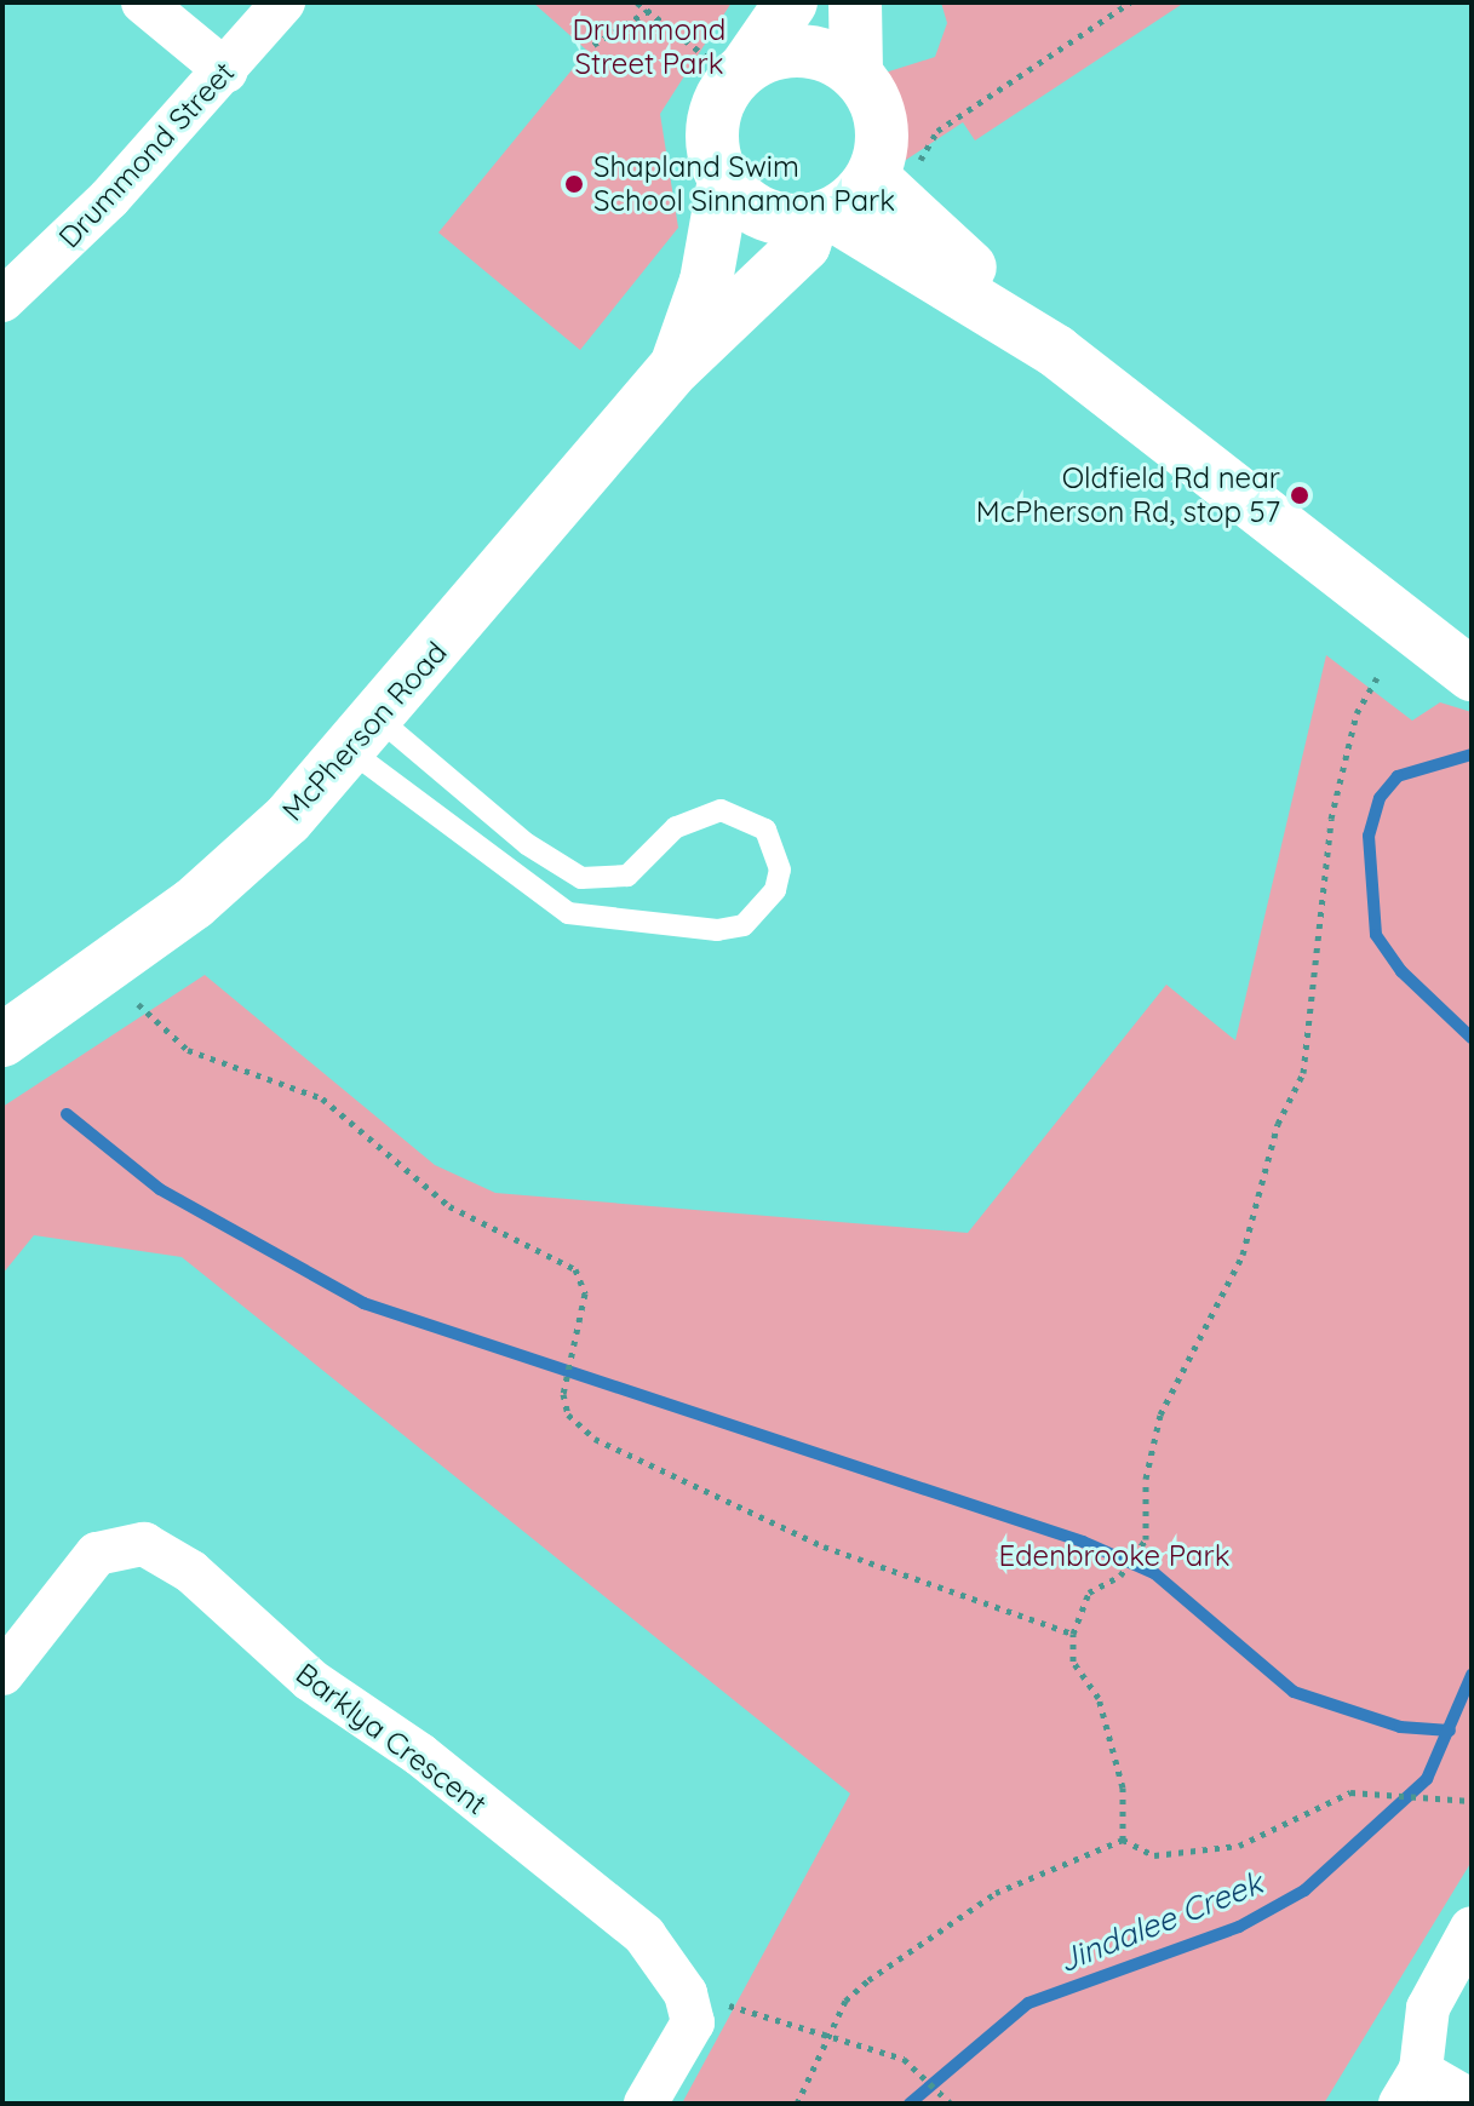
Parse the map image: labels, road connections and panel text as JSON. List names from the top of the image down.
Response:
{
  "streets": {
    "street": ["Drummond Street", "McPherson Road", "Barklya Crescent"]
  },
  "water": ["Jindalee Creek"],
  "parks": ["Drummond Street Park", "Edenbrooke Park"],
  "places": ["Shapland Swim School Sinnamon Park", "Oldfield Rd near McPherson Rd, stop 57"]
}
